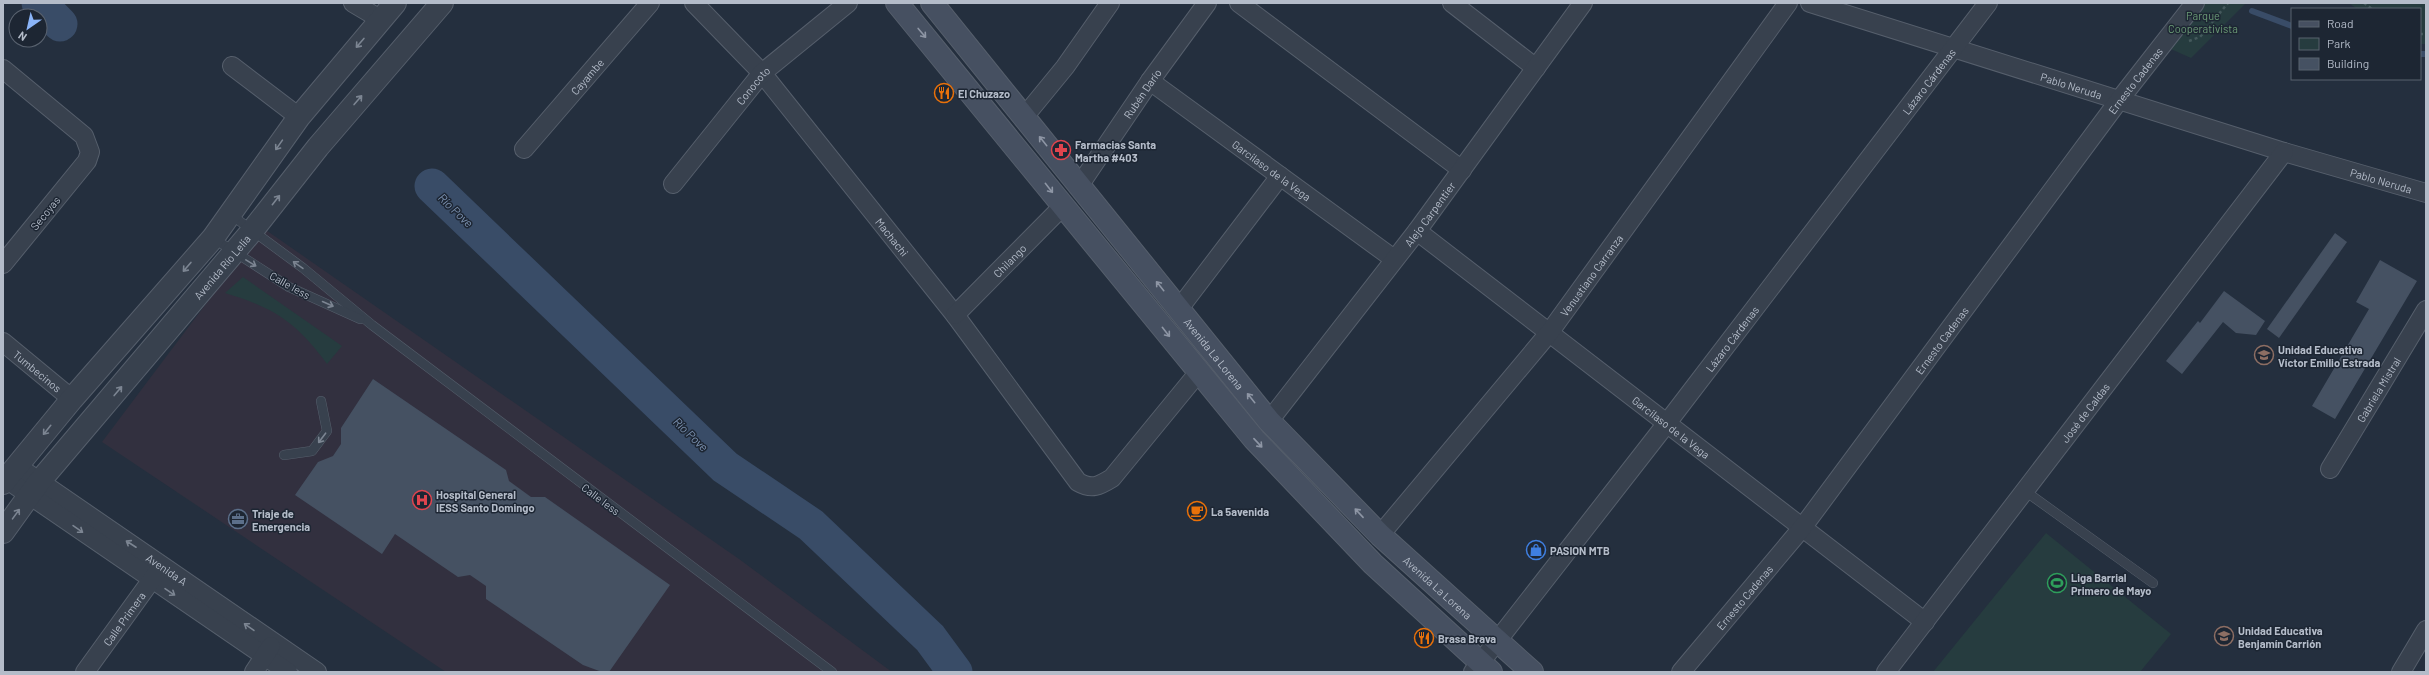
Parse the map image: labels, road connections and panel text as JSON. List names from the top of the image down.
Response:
{
  "streets": {
    "main road": ["Avenida La Lorena"],
    "street": [
      "Cayambe",
      "Ernesto Cadenas",
      "Lázaro Cárdenas",
      "Pablo Neruda",
      "Conocoto",
      "Rubén Darío",
      "Garcilaso de la Vega",
      "Secoyas",
      "Alejo Carpentier",
      "Machachi",
      "Chilango",
      "Avenida Río Lelia",
      "Venustiano Carranza",
      "Tumbecinos",
      "Gabriela Mistral",
      "José de Caldas",
      "Avenida A",
      "Calle Primera"
    ],
    "lane": ["Calle Iess"]
  },
  "crossings": [
    ["Ernesto Cadenas", "Pablo Neruda"],
    ["Ernesto Cadenas", "Garcilaso de la Vega"],
    ["Lázaro Cárdenas", "Pablo Neruda"],
    ["Lázaro Cárdenas", "Garcilaso de la Vega"],
    ["Lázaro Cárdenas", "Avenida La Lorena"],
    ["Pablo Neruda", "José de Caldas"],
    ["Conocoto", "Machachi"],
    ["Rubén Darío", "Garcilaso de la Vega"],
    ["Rubén Darío", "Avenida La Lorena"],
    ["Garcilaso de la Vega", "Alejo Carpentier"],
    ["Garcilaso de la Vega", "Venustiano Carranza"],
    ["Garcilaso de la Vega", "José de Caldas"],
    ["Alejo Carpentier", "Avenida La Lorena"],
    ["Machachi", "Chilango"],
    ["Avenida Río Lelia", "Calle Iess"],
    ["Avenida Río Lelia", "Avenida A"],
    ["Venustiano Carranza", "Avenida La Lorena"],
    ["Avenida A", "Calle Primera"]
  ],
  "water": ["Río Pove"],
  "parks": ["Parque Cooperativista"],
  "places": {
    "restaurant": ["El Chuzazo", "Brasa Brava"],
    "pharmacy": ["Farmacias Santa Martha #403"],
    "school or university": ["Unidad Educativa Víctor Emilio Estrada", "Unidad Educativa Benjamín Carrión"],
    "hospital": ["Hospital General IESS Santo Domingo"],
    "cafe": ["La 5avenida"],
    "office": ["Triaje de Emergencia"],
    "shop": ["PASION MTB"],
    "sports": ["Liga Barrial Primero de Mayo"]
  },
  "legend": ["Road", "Park", "Building"],
  "north": "bottom left"
}
